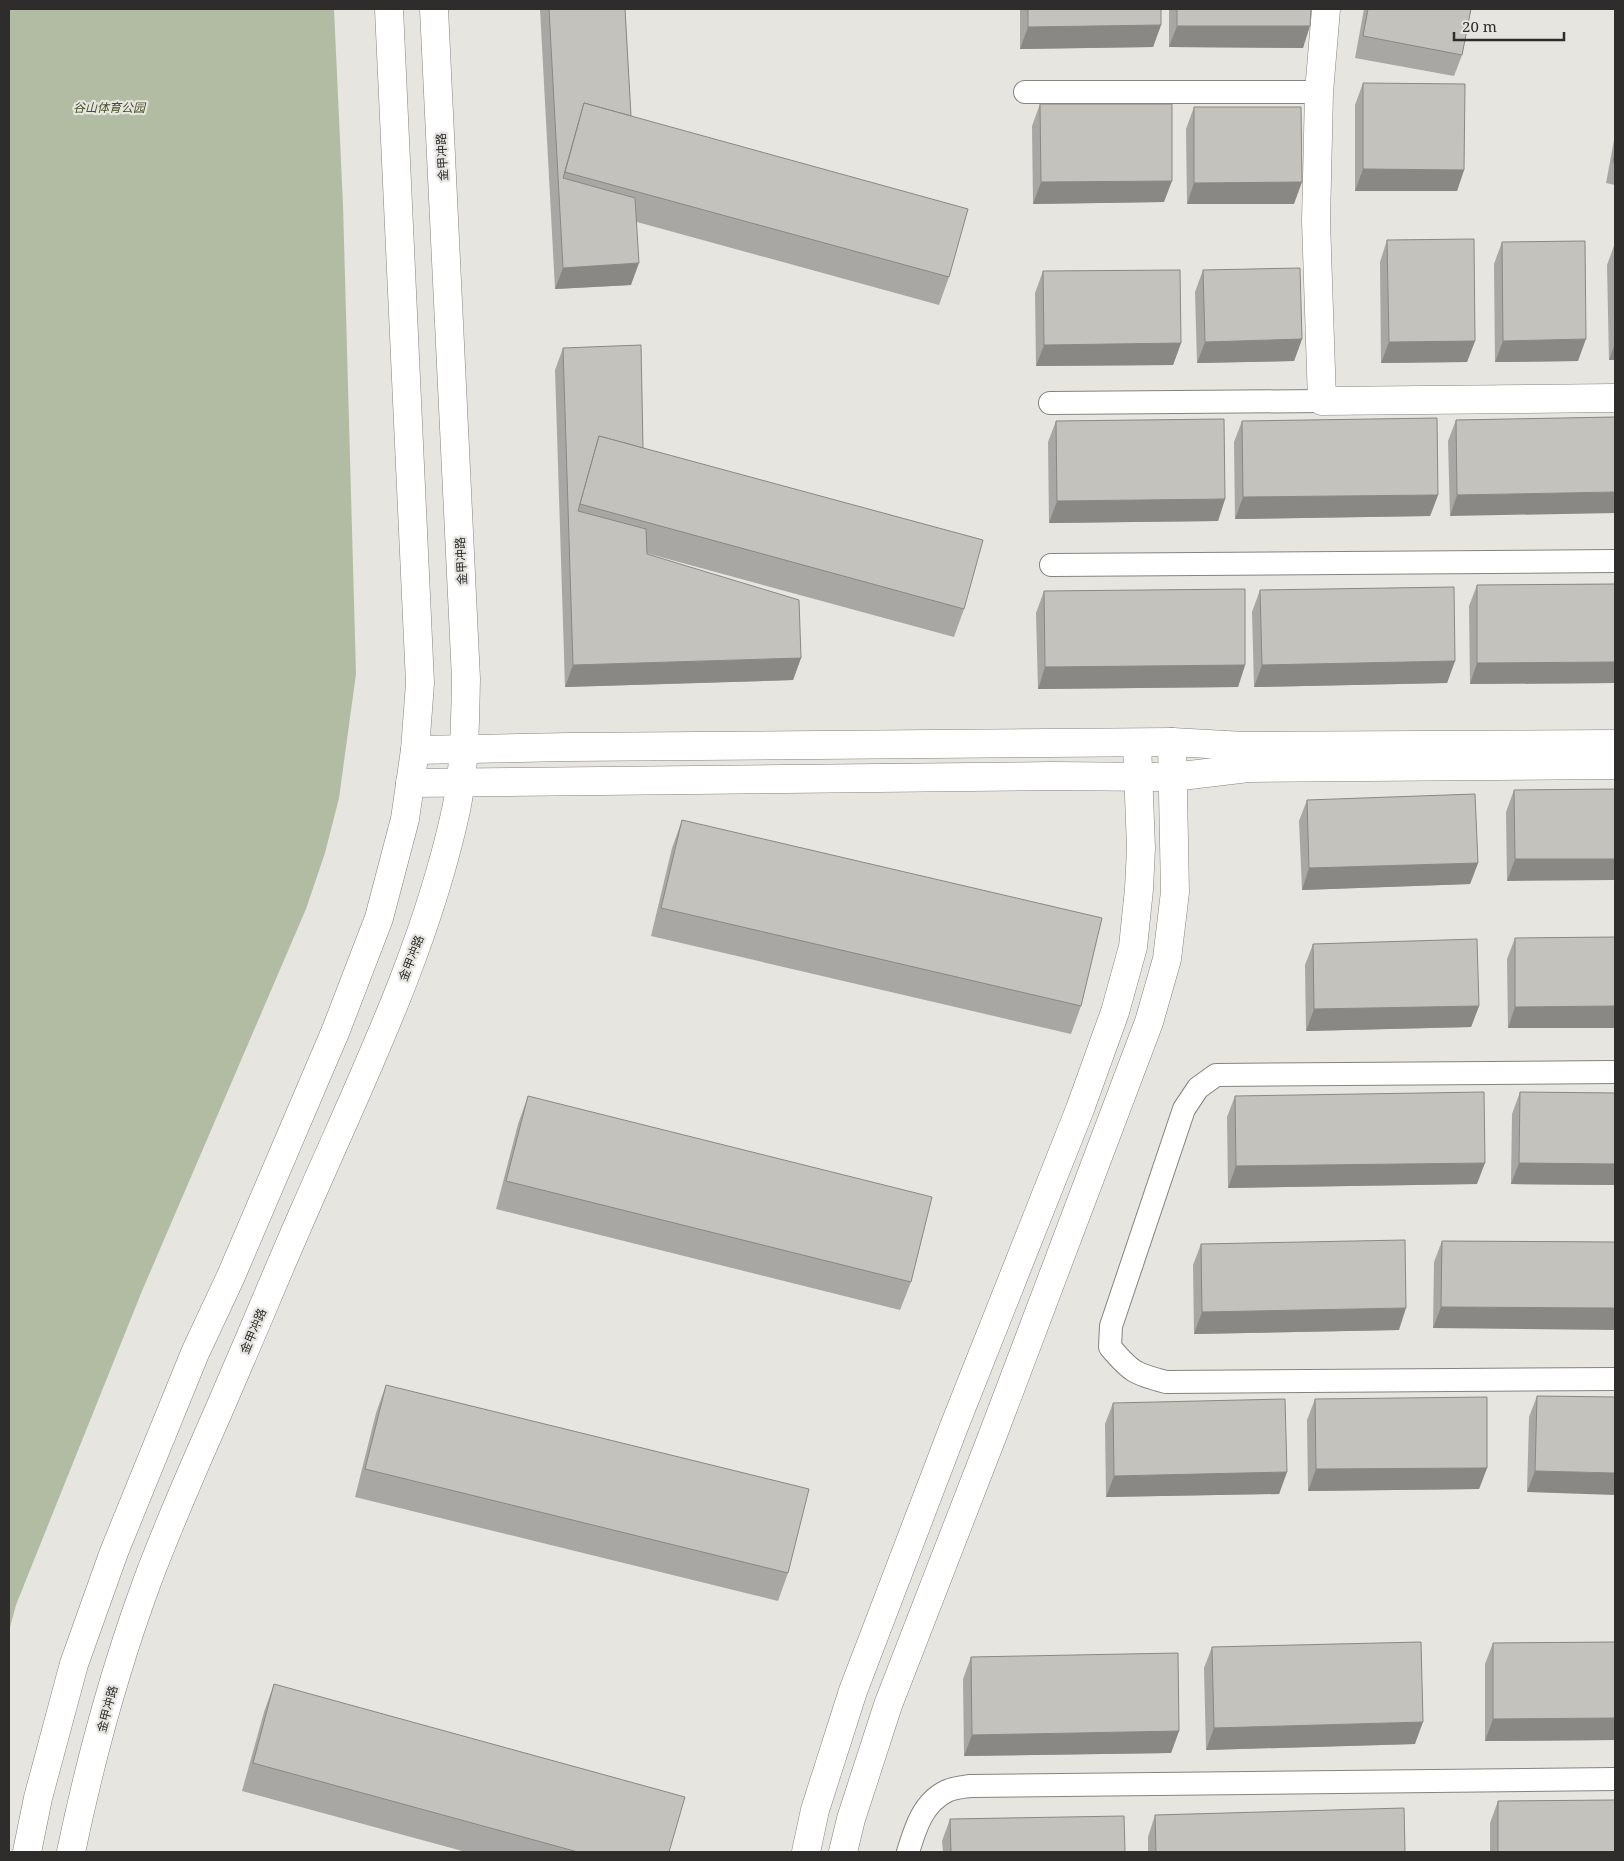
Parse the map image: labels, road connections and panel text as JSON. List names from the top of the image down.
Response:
{
  "streets": {
    "street": ["金甲冲路"]
  },
  "parks": ["谷山体育公园"],
  "scale_bar": "20 m"
}
